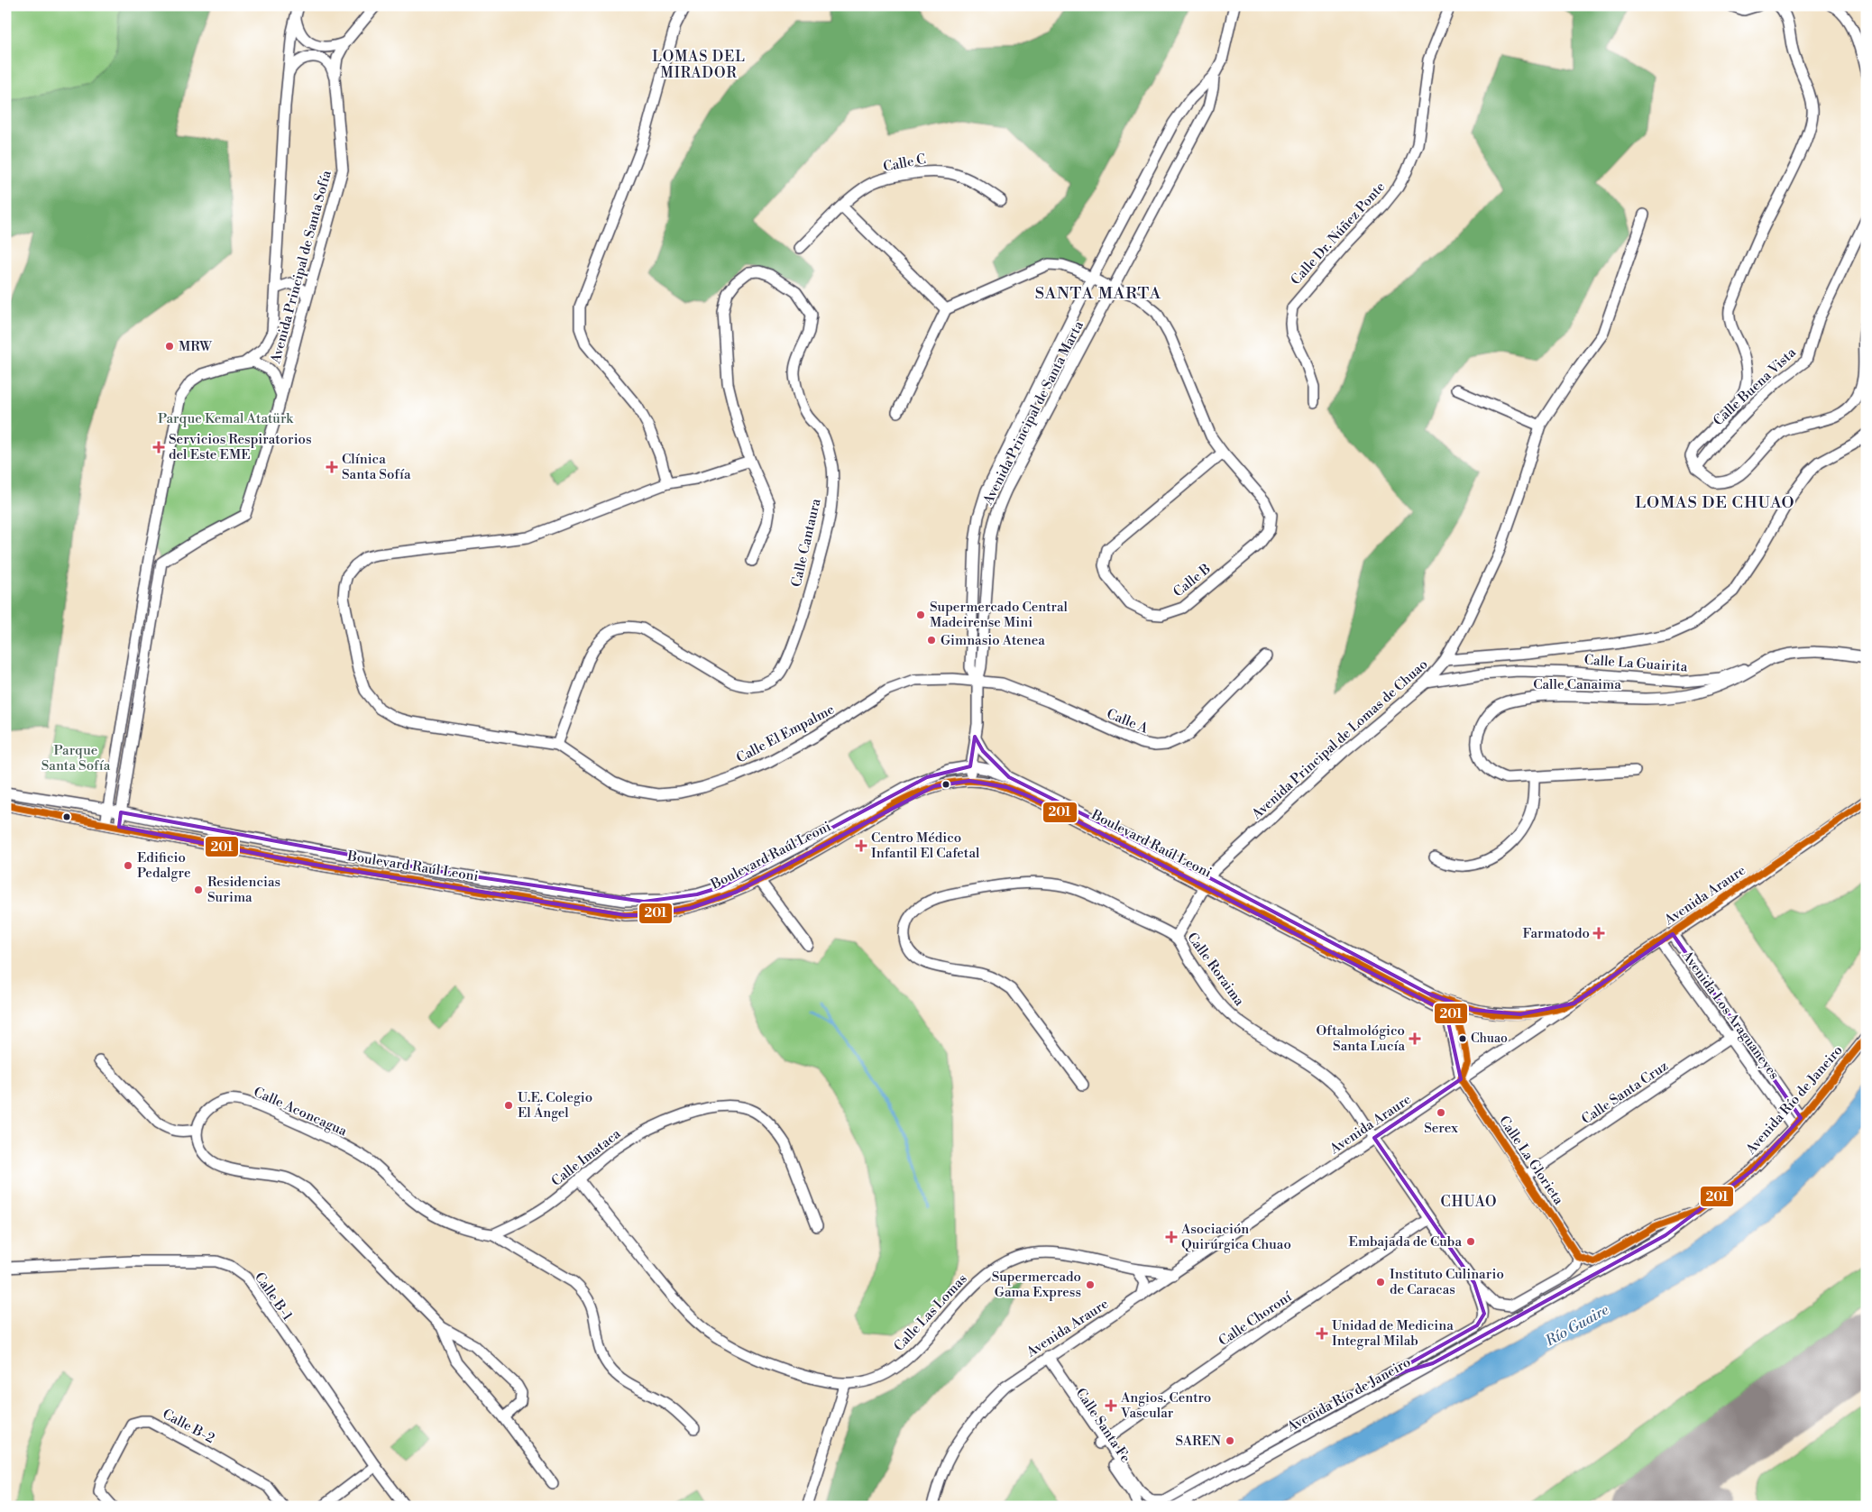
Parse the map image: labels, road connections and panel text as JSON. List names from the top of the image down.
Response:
{
  "streets": {
    "street": [
      "Calle C",
      "Calle Dr. Núñez Ponte",
      "Avenida Principal de Santa Sofía",
      "Calle Buena Vista",
      "Avenida Principal de Santa Marta",
      "Calle Cantaura",
      "Calle B",
      "Calle La Guairita",
      "Calle Canaima",
      "Calle A",
      "Calle El Empalme",
      "Avenida Principal de Lomas de Chuao",
      "Boulevard Raúl Leoni",
      "Avenida Araure",
      "Calle Roraima",
      "Avenida Los Araguaneyes",
      "Calle Santa Cruz",
      "Avenida Río de Janeiro",
      "Calle Aconcagua",
      "Calle Imataca",
      "Calle La Glorieta",
      "Calle B-1",
      "Calle Las Lomas",
      "Calle Choroní",
      "Calle Santa Fe",
      "Calle B-2"
    ]
  },
  "crossings": [
    ["Avenida Principal de Santa Marta", "Calle B"],
    ["Avenida Principal de Santa Marta", "Calle A"],
    ["Avenida Principal de Santa Marta", "Calle El Empalme"],
    ["Avenida Principal de Santa Marta", "Boulevard Raúl Leoni"],
    ["Calle Cantaura", "Calle El Empalme"],
    ["Calle La Guairita", "Calle Canaima"],
    ["Calle La Guairita", "Avenida Principal de Lomas de Chuao"],
    ["Calle A", "Calle El Empalme"],
    ["Avenida Principal de Lomas de Chuao", "Boulevard Raúl Leoni"],
    ["Avenida Principal de Lomas de Chuao", "Calle Roraima"],
    ["Boulevard Raúl Leoni", "Avenida Araure"],
    ["Boulevard Raúl Leoni", "Calle La Glorieta"],
    ["Avenida Araure", "Calle Roraima"],
    ["Avenida Araure", "Avenida Los Araguaneyes"],
    ["Avenida Araure", "Calle La Glorieta"],
    ["Avenida Araure", "Calle Las Lomas"],
    ["Avenida Araure", "Calle Santa Fe"],
    ["Calle Roraima", "Avenida Río de Janeiro"],
    ["Calle Roraima", "Calle La Glorieta"],
    ["Calle Roraima", "Calle Choroní"],
    ["Avenida Los Araguaneyes", "Calle Santa Cruz"],
    ["Avenida Los Araguaneyes", "Avenida Río de Janeiro"],
    ["Calle Santa Cruz", "Calle La Glorieta"],
    ["Avenida Río de Janeiro", "Calle La Glorieta"],
    ["Avenida Río de Janeiro", "Calle Santa Fe"],
    ["Calle Aconcagua", "Calle Imataca"],
    ["Calle Imataca", "Calle Las Lomas"],
    ["Calle Choroní", "Calle Santa Fe"]
  ],
  "districts": [
    "LOMAS DEL MIRADOR",
    "SANTA MARTA",
    "LOMAS DE CHUAO",
    "CHUAO"
  ],
  "water": ["Río Guaire"],
  "parks": ["Parque Kemal Atatürk", "Parque Santa Sofía"],
  "places": {
    "other": [
      "MRW",
      "Supermercado Central Madeirense Mini",
      "Gimnasio Atenea",
      "Edificio Pedalgre",
      "Residencias Surima",
      "Chuao",
      "U.E. Colegio El Ángel",
      "Serex",
      "Embajada de Cuba",
      "Instituto Culinario de Caracas",
      "Supermercado Gama Express",
      "SAREN"
    ],
    "health": [
      "Servicios Respiratorios del Este EME",
      "Clínica Santa Sofía",
      "Centro Médico Infantil El Cafetal",
      "Farmatodo",
      "Oftalmológico Santa Lucía",
      "Asociación Quirúrgica Chuao",
      "Unidad de Medicina Integral Milab",
      "Angios. Centro Vascular"
    ]
  },
  "lines": ["transit line 201"]
}
